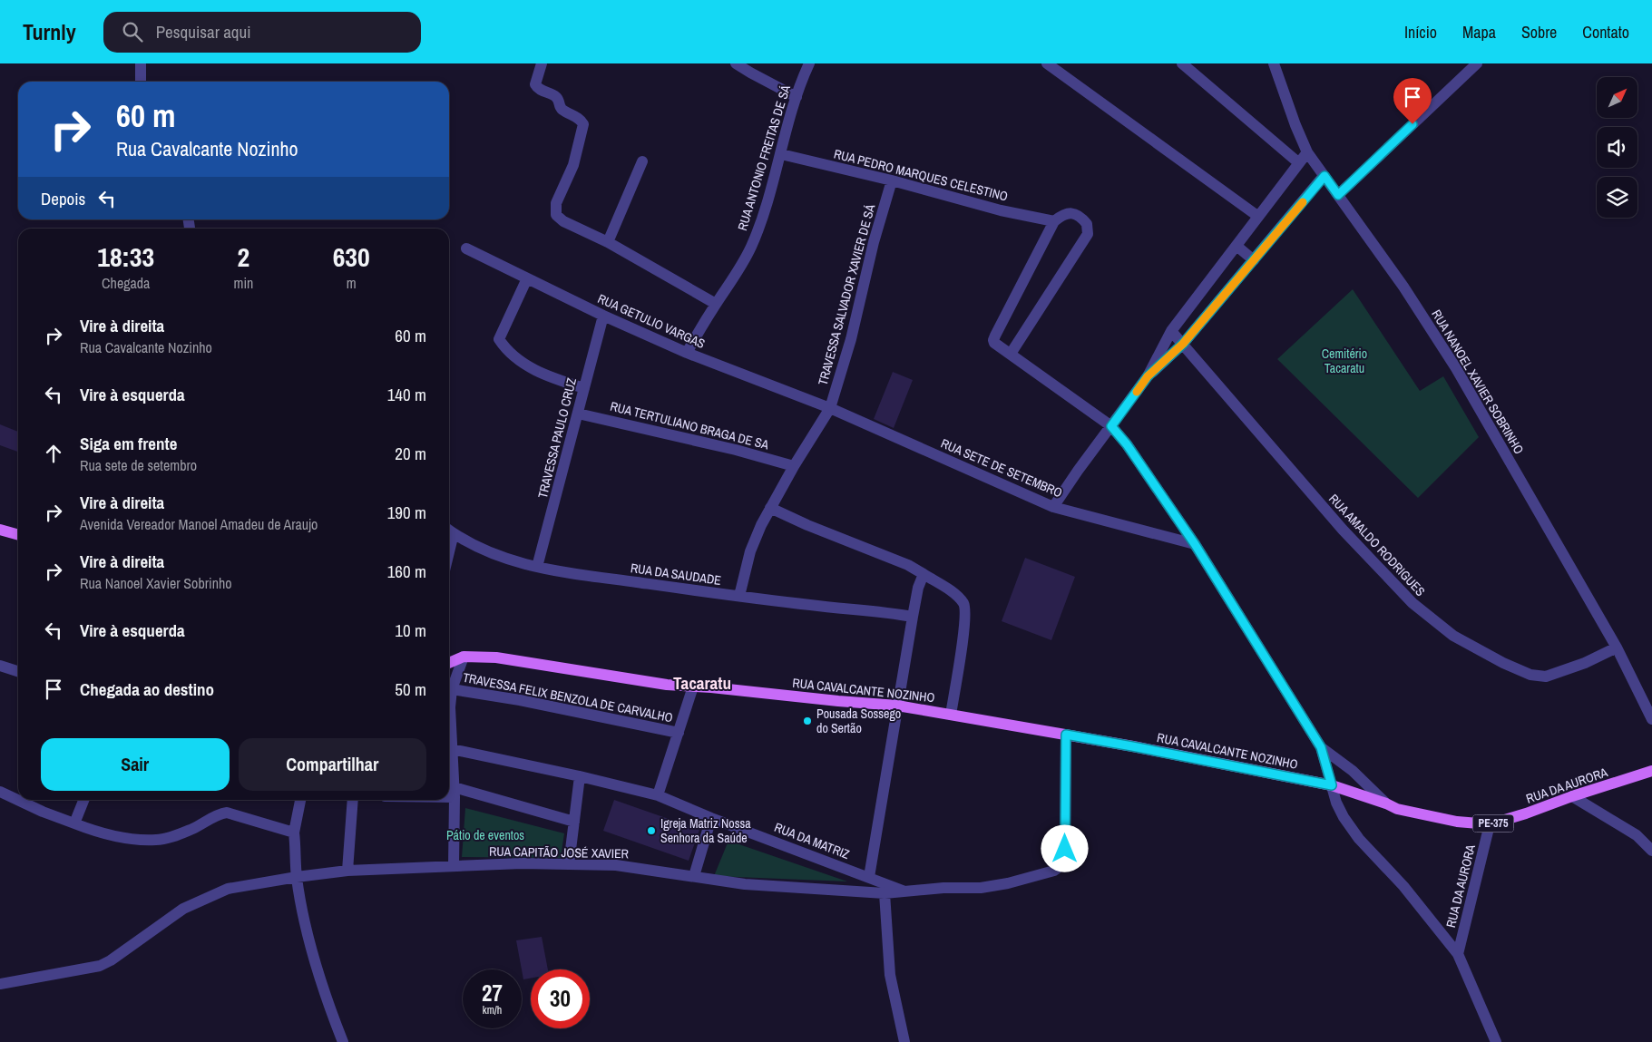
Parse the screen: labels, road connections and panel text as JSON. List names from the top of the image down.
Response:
{
  "streets": {
    "main road": ["RUA CAVALCANTE NOZINHO", "RUA DA AURORA", "PE-375"],
    "street": [
      "RUA ANTONIO FREITAS DE SÁ",
      "RUA PEDRO MARQUES CELESTINO",
      "TRAVESSA SALVADOR XAVIER DE SÁ",
      "RUA GETULIO VARGAS",
      "RUA NANOEL XAVIER SOBRINHO",
      "RUA TERTULIANO BRAGA DE SA",
      "TRAVESSA PAULO CRUZ",
      "RUA SETE DE SETEMBRO",
      "RUA AMALDO RODRIGUES",
      "RUA DA SAUDADE",
      "TRAVESSA FELIX BENZOLA DE CARVALHO",
      "RUA DA MATRIZ",
      "RUA CAPITÃO JOSÉ XAVIER"
    ]
  },
  "crossings": [
    ["RUA ANTONIO FREITAS DE SÁ", "RUA PEDRO MARQUES CELESTINO"],
    ["RUA ANTONIO FREITAS DE SÁ", "RUA GETULIO VARGAS"],
    ["RUA PEDRO MARQUES CELESTINO", "TRAVESSA SALVADOR XAVIER DE SÁ"],
    ["TRAVESSA SALVADOR XAVIER DE SÁ", "RUA GETULIO VARGAS"],
    ["TRAVESSA SALVADOR XAVIER DE SÁ", "RUA TERTULIANO BRAGA DE SA"],
    ["TRAVESSA SALVADOR XAVIER DE SÁ", "RUA SETE DE SETEMBRO"],
    ["TRAVESSA SALVADOR XAVIER DE SÁ", "RUA DA SAUDADE"],
    ["RUA GETULIO VARGAS", "TRAVESSA PAULO CRUZ"],
    ["RUA GETULIO VARGAS", "RUA SETE DE SETEMBRO"],
    ["RUA NANOEL XAVIER SOBRINHO", "RUA AMALDO RODRIGUES"],
    ["RUA TERTULIANO BRAGA DE SA", "TRAVESSA PAULO CRUZ"],
    ["TRAVESSA PAULO CRUZ", "RUA DA SAUDADE"],
    ["RUA CAVALCANTE NOZINHO", "RUA DA AURORA"],
    ["RUA CAVALCANTE NOZINHO", "RUA CAPITÃO JOSÉ XAVIER"],
    ["RUA DA MATRIZ", "RUA CAPITÃO JOSÉ XAVIER"]
  ],
  "districts": ["Tacaratu"],
  "parks": ["Cemitério Tacaratu", "Pátio de eventos"],
  "places": ["Pousada Sossego do Sertão", "Igreja Matriz Nossa Senhora da Saúde"],
  "north": "top right",
  "page": {
    "header": "Turnly",
    "search": "Pesquisar aqui",
    "nav": [
      "Início",
      "Mapa",
      "Sobre",
      "Contato"
    ],
    "turn": ["60 m", "Rua Cavalcante Nozinho"],
    "then": "Depois",
    "eta": [
      "18:33",
      "Chegada",
      "2",
      "min",
      "630",
      "m"
    ],
    "list": [
      {
        "name": "Vire à direita",
        "note": "Rua Cavalcante Nozinho",
        "value": "60 m"
      },
      {
        "name": "Vire à esquerda",
        "value": "140 m"
      },
      {
        "name": "Siga em frente",
        "note": "Rua sete de setembro",
        "value": "20 m"
      },
      {
        "name": "Vire à direita",
        "note": "Avenida Vereador Manoel Amadeu de Araujo",
        "value": "190 m"
      },
      {
        "name": "Vire à direita",
        "note": "Rua Nanoel Xavier Sobrinho",
        "value": "160 m"
      },
      {
        "name": "Vire à esquerda",
        "value": "10 m"
      },
      {
        "name": "Chegada ao destino",
        "value": "50 m"
      }
    ],
    "buttons": ["Sair", "Compartilhar"],
    "speed": "27 km/h",
    "limit": "30"
  }
}
